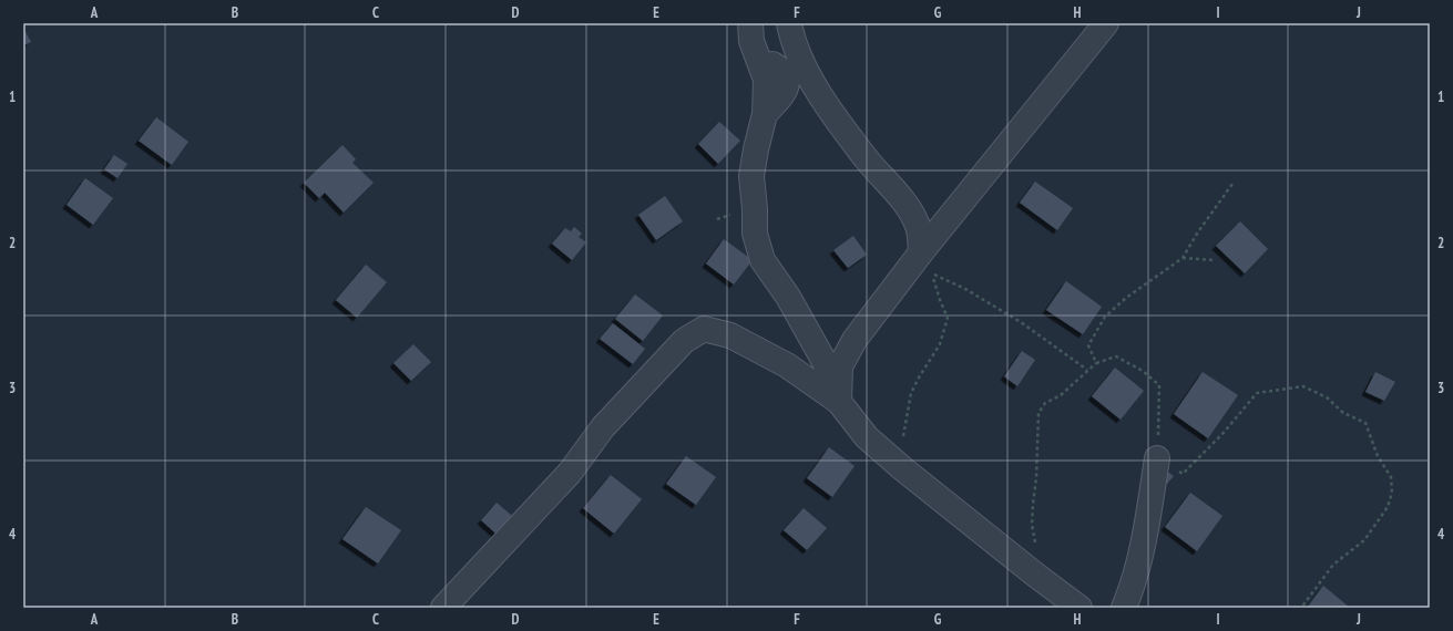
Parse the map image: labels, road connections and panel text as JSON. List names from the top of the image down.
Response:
{
  "grid": {
    "columns": [
      "A",
      "B",
      "C",
      "D",
      "E",
      "F",
      "G",
      "H",
      "I",
      "J"
    ],
    "rows": [
      "1",
      "2",
      "3",
      "4"
    ]
  }
}
